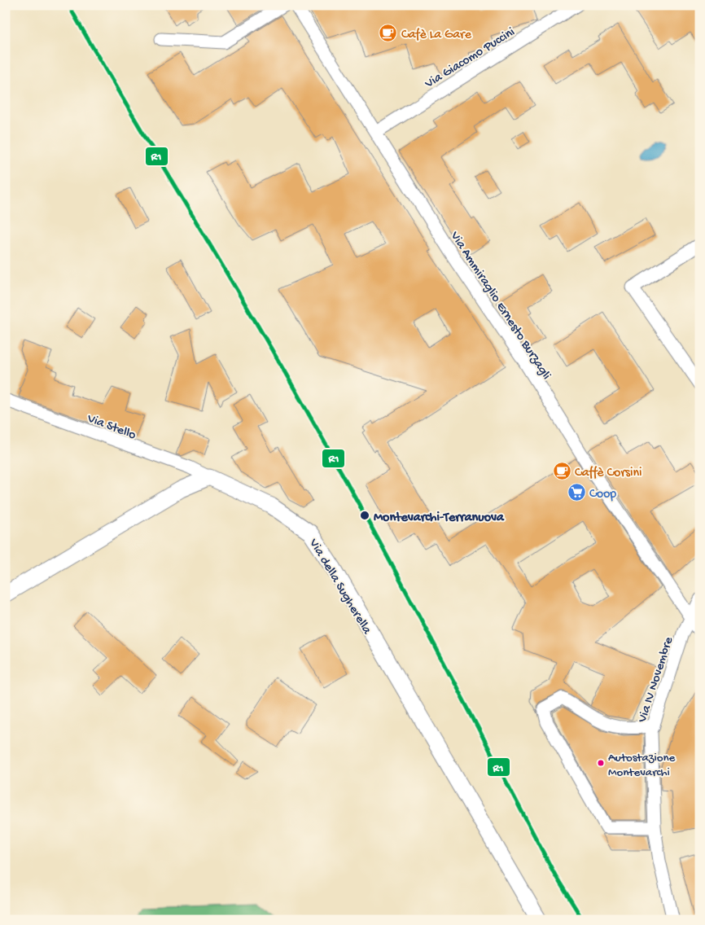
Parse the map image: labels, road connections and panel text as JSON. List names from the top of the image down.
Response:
{
  "streets": {
    "street": [
      "Via Giacomo Puccini",
      "Via Ammiraglio Ernesto Burzagli",
      "Via Stello",
      "Via della Sugherella",
      "Via IV Novembre"
    ]
  },
  "crossings": [
    ["Via Giacomo Puccini", "Via Ammiraglio Ernesto Burzagli"],
    ["Via Ammiraglio Ernesto Burzagli", "Via IV Novembre"],
    ["Via Stello", "Via della Sugherella"]
  ],
  "places": {
    "cafe": ["Cafè La Gare", "Caffè Corsini"],
    "supermarket": ["Coop"],
    "other": ["Montevarchi-Terranuova", "Autostazione Montevarchi"]
  },
  "lines": ["transit line R1"]
}
